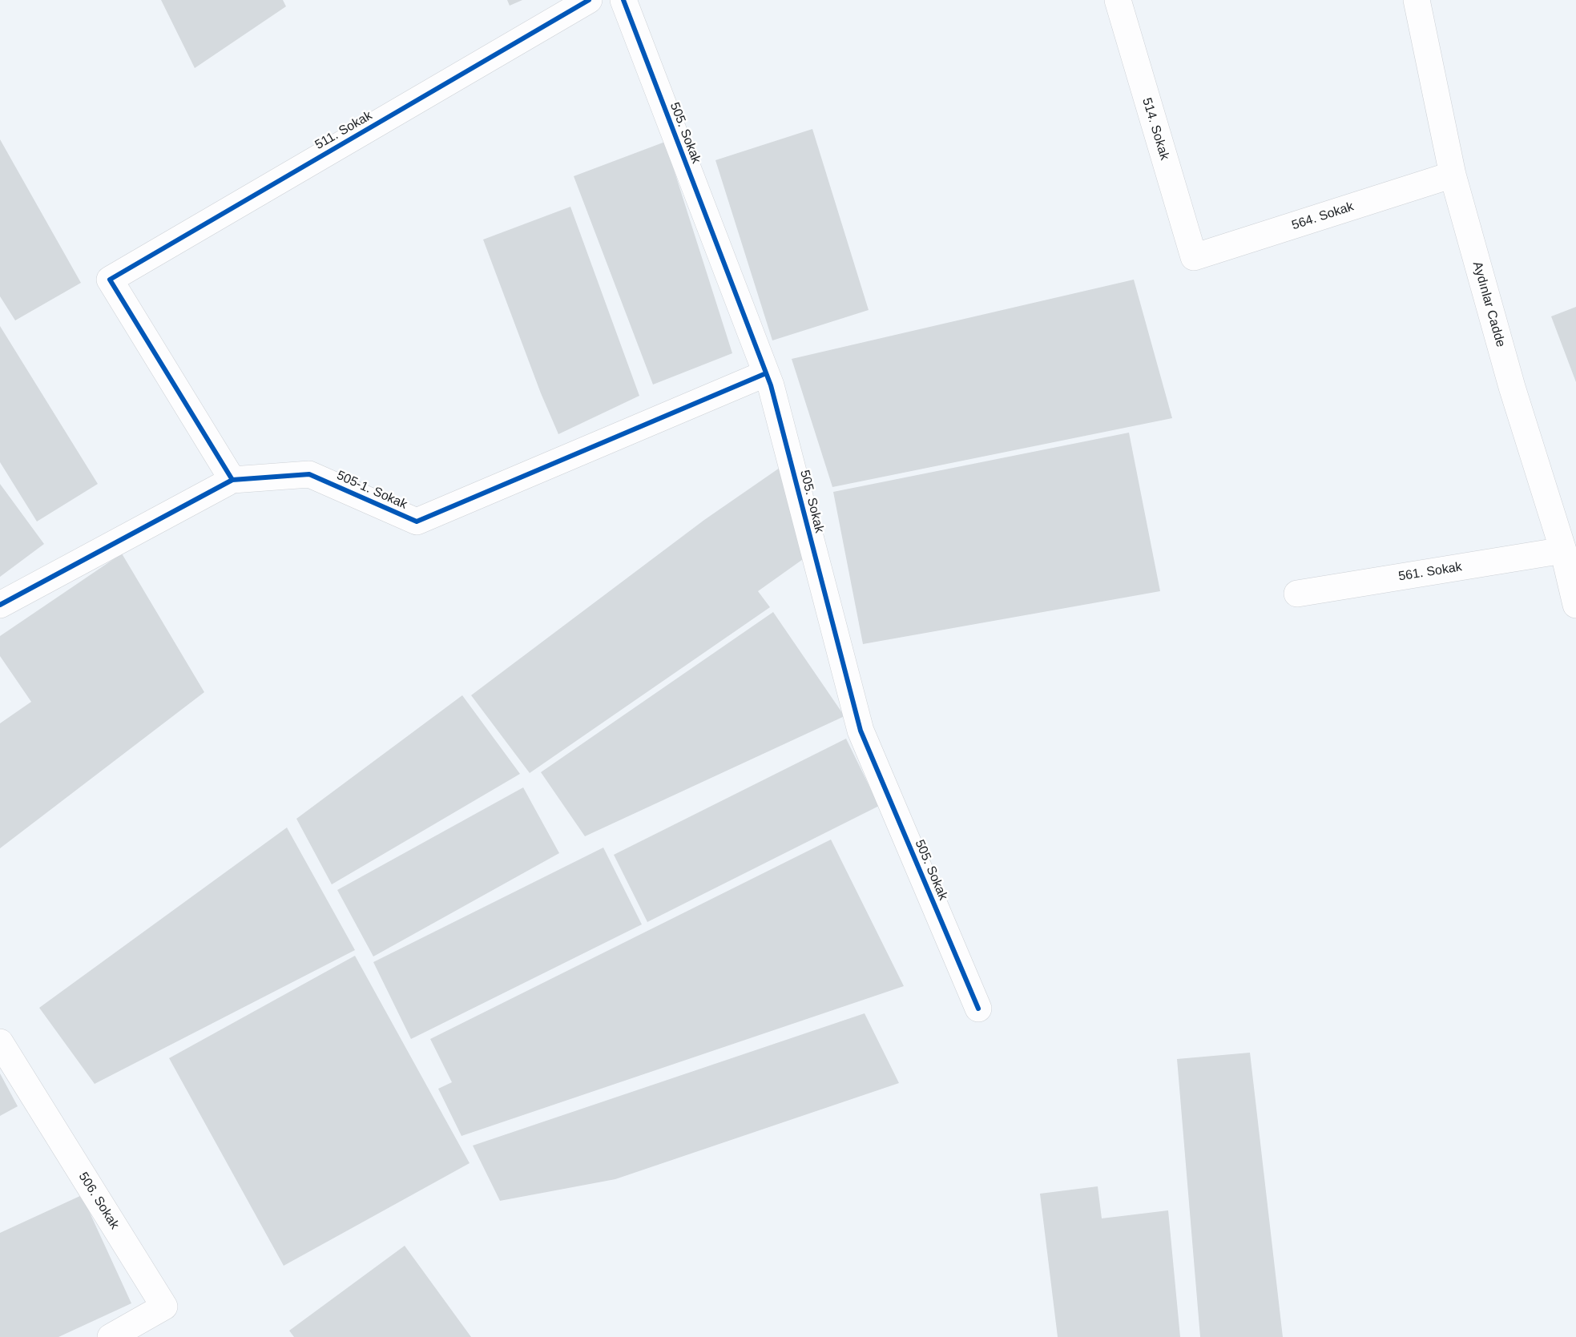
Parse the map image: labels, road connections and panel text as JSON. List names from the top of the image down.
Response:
{
  "streets": {
    "street": [
      "514. Sokak",
      "511. Sokak",
      "505. Sokak",
      "564. Sokak",
      "Aydınlar Cadde",
      "505-1. Sokak",
      "561. Sokak",
      "506. Sokak"
    ]
  },
  "crossings": [
    ["514. Sokak", "564. Sokak"],
    ["511. Sokak", "505-1. Sokak"],
    ["505. Sokak", "505-1. Sokak"],
    ["564. Sokak", "Aydınlar Cadde"],
    ["Aydınlar Cadde", "561. Sokak"]
  ]
}
